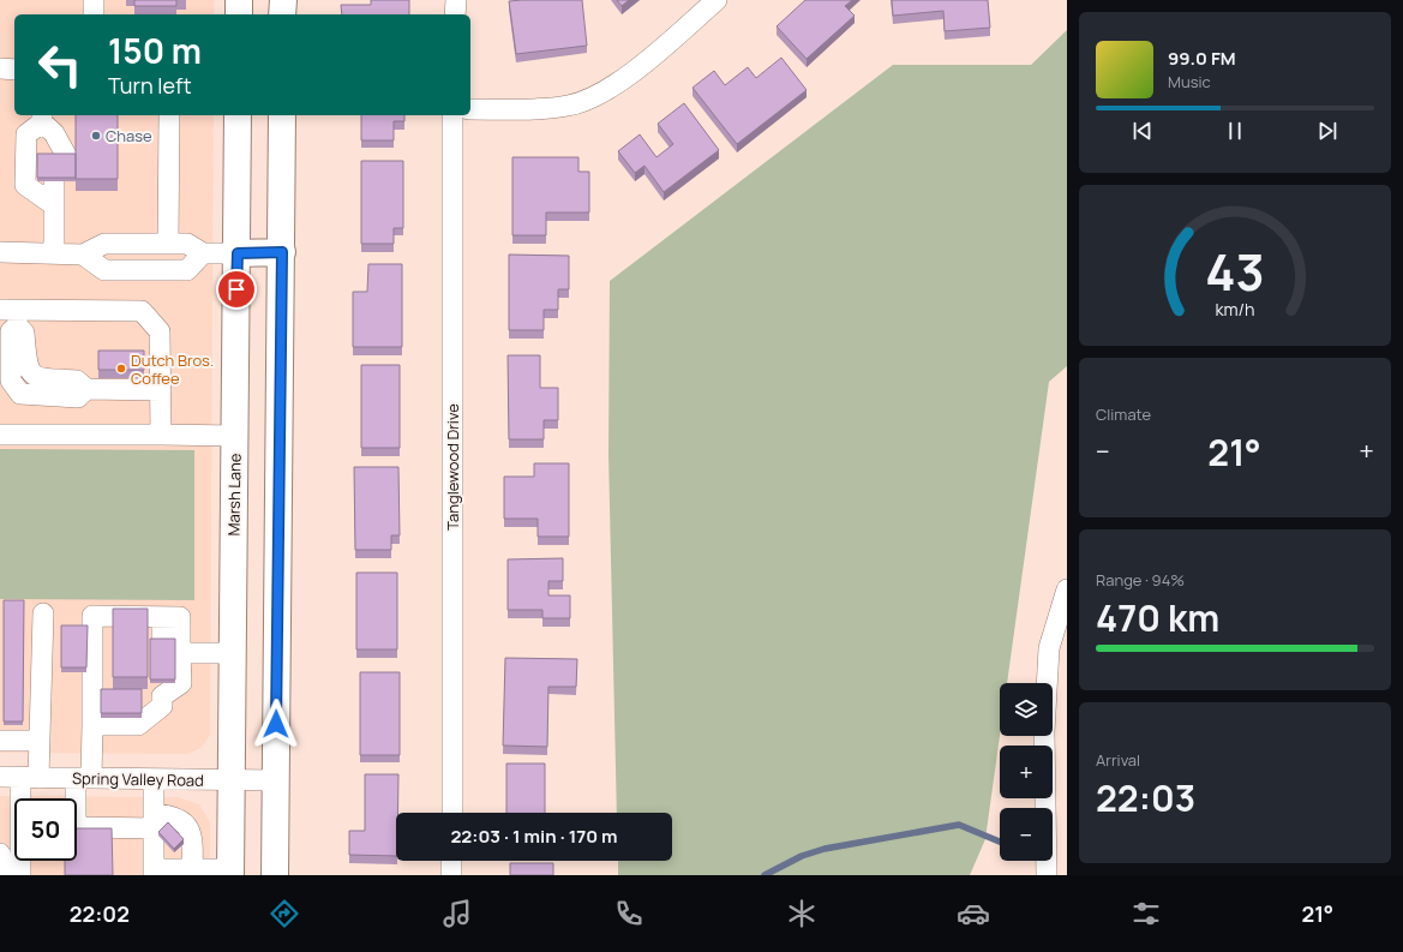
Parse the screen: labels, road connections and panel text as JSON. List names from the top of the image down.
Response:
{
  "streets": {
    "main road": ["Marsh Lane"],
    "street": ["Tanglewood Drive", "Spring Valley Road"]
  },
  "crossings": [
    ["Marsh Lane", "Spring Valley Road"]
  ],
  "places": ["Chase", "Dutch Bros. Coffee"],
  "page": {
    "turn": ["150 m", "Turn left"],
    "song": ["99.0 FM", "Music"],
    "tile": [
      "Climate",
      ["Range · 94%", "470 km"],
      ["Arrival", "22:03"]
    ],
    "heat": ["−", "21°", "+"],
    "map_buttons": ["+", "−"],
    "limit": "50",
    "trip": "22:03 · 1 min · 170 m",
    "tabs": ["22:02", "21°"],
    "gauge": ["43", "km/h"]
  }
}
